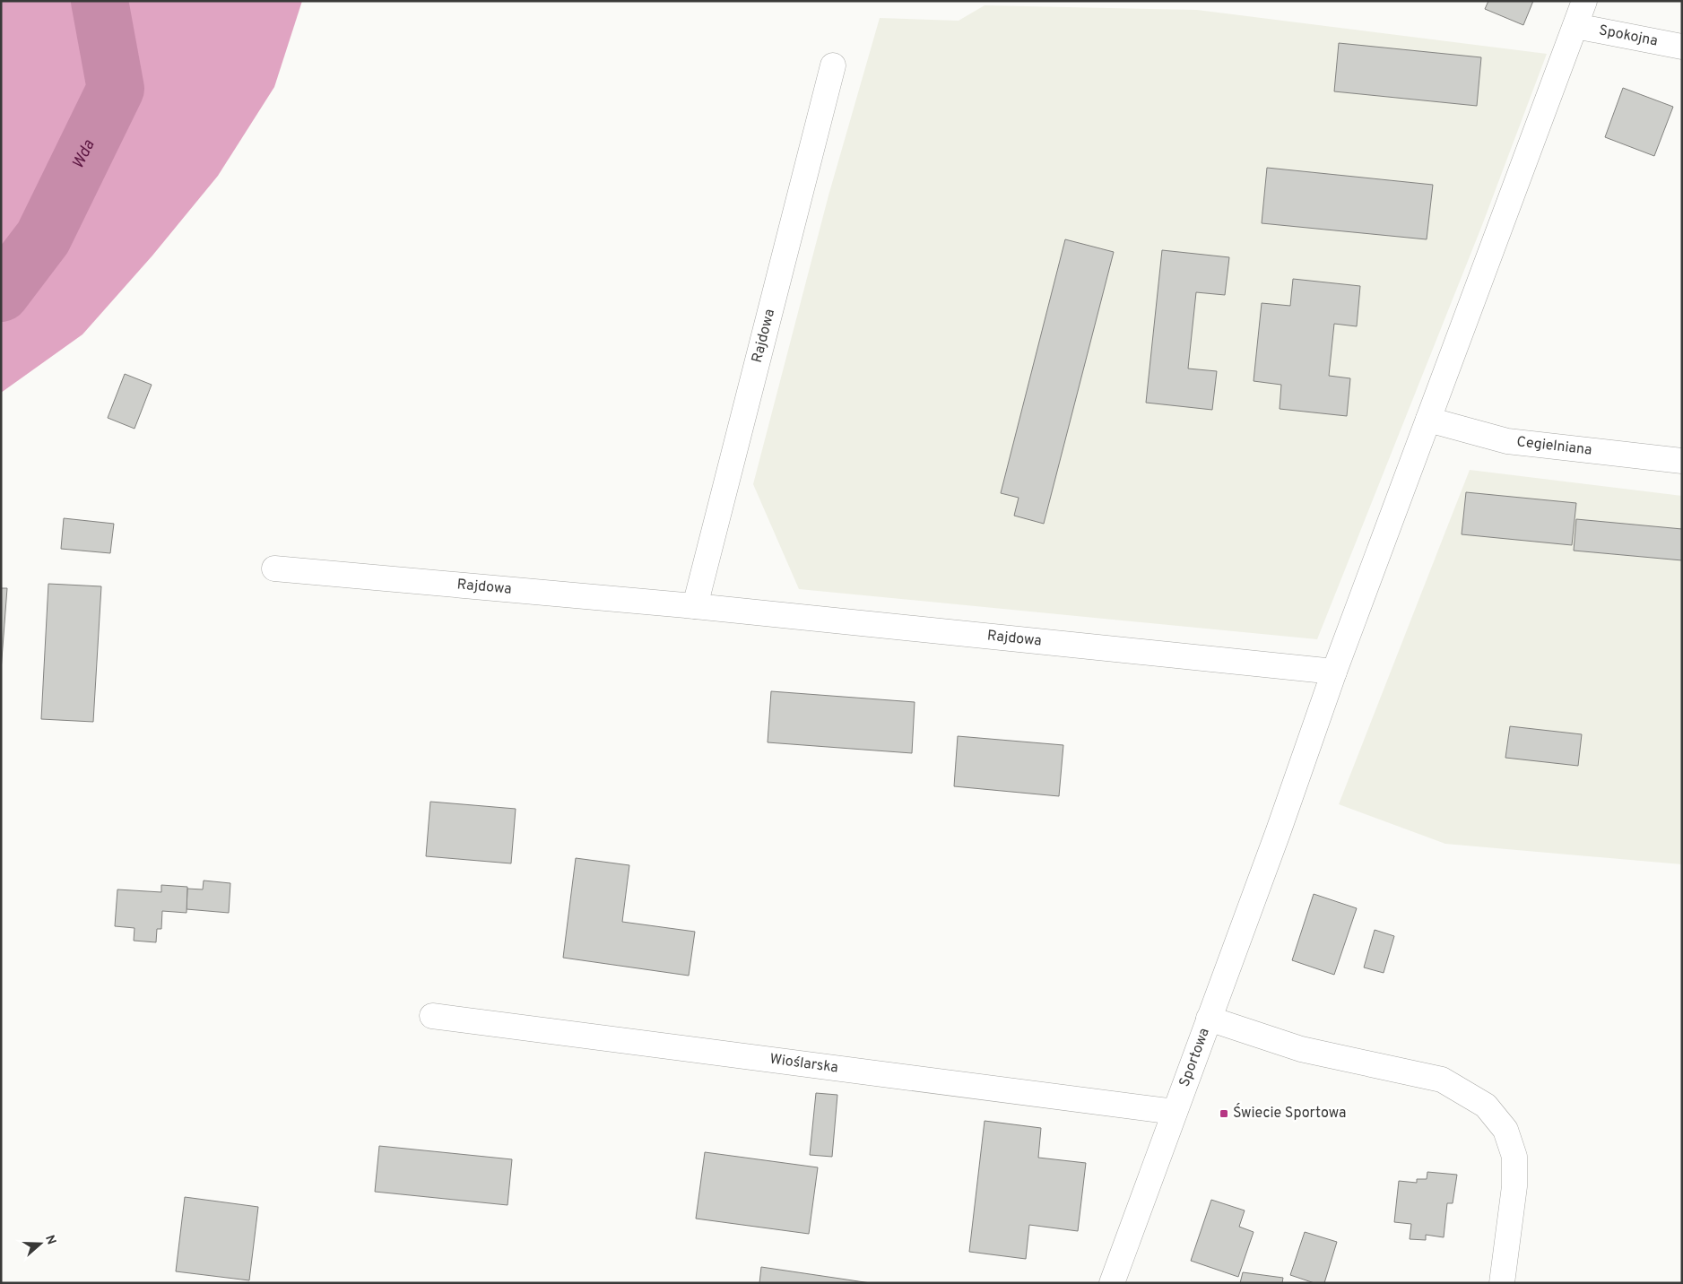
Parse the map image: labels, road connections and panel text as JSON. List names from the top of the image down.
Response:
{
  "streets": {
    "street": [
      "Spokojna",
      "Rajdowa",
      "Cegielniana",
      "Sportowa",
      "Wioślarska"
    ]
  },
  "crossings": [
    ["Spokojna", "Sportowa"],
    ["Rajdowa", "Sportowa"],
    ["Cegielniana", "Sportowa"],
    ["Sportowa", "Wioślarska"]
  ],
  "water": ["Wda"],
  "places": {
    "transit": ["Świecie Sportowa"]
  },
  "north": "right"
}
